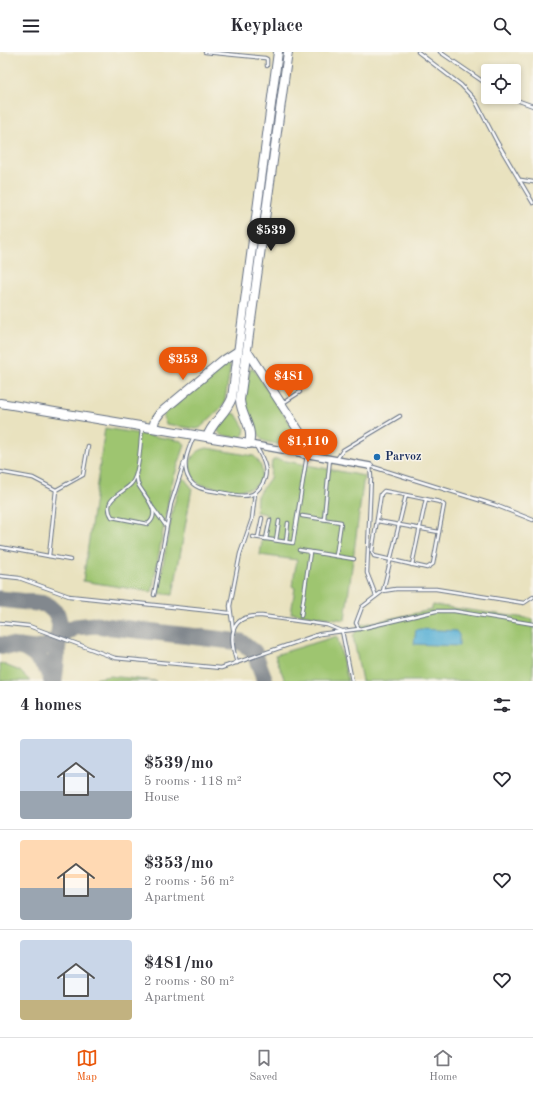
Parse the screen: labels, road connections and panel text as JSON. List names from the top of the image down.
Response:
{
  "places": ["Parvoz"],
  "page": {
    "header": "Keyplace",
    "price": [
      "$539",
      "$353",
      "$481",
      "$1,110"
    ],
    "heading": "4 homes",
    "list": [
      {
        "name": "$539/mo",
        "note": "5 rooms · 118 m² · House"
      },
      {
        "name": "$353/mo",
        "note": "2 rooms · 56 m² · Apartment"
      },
      {
        "name": "$481/mo",
        "note": "2 rooms · 80 m² · Apartment"
      }
    ],
    "tabs": ["Map", "Saved", "Home"]
  }
}
